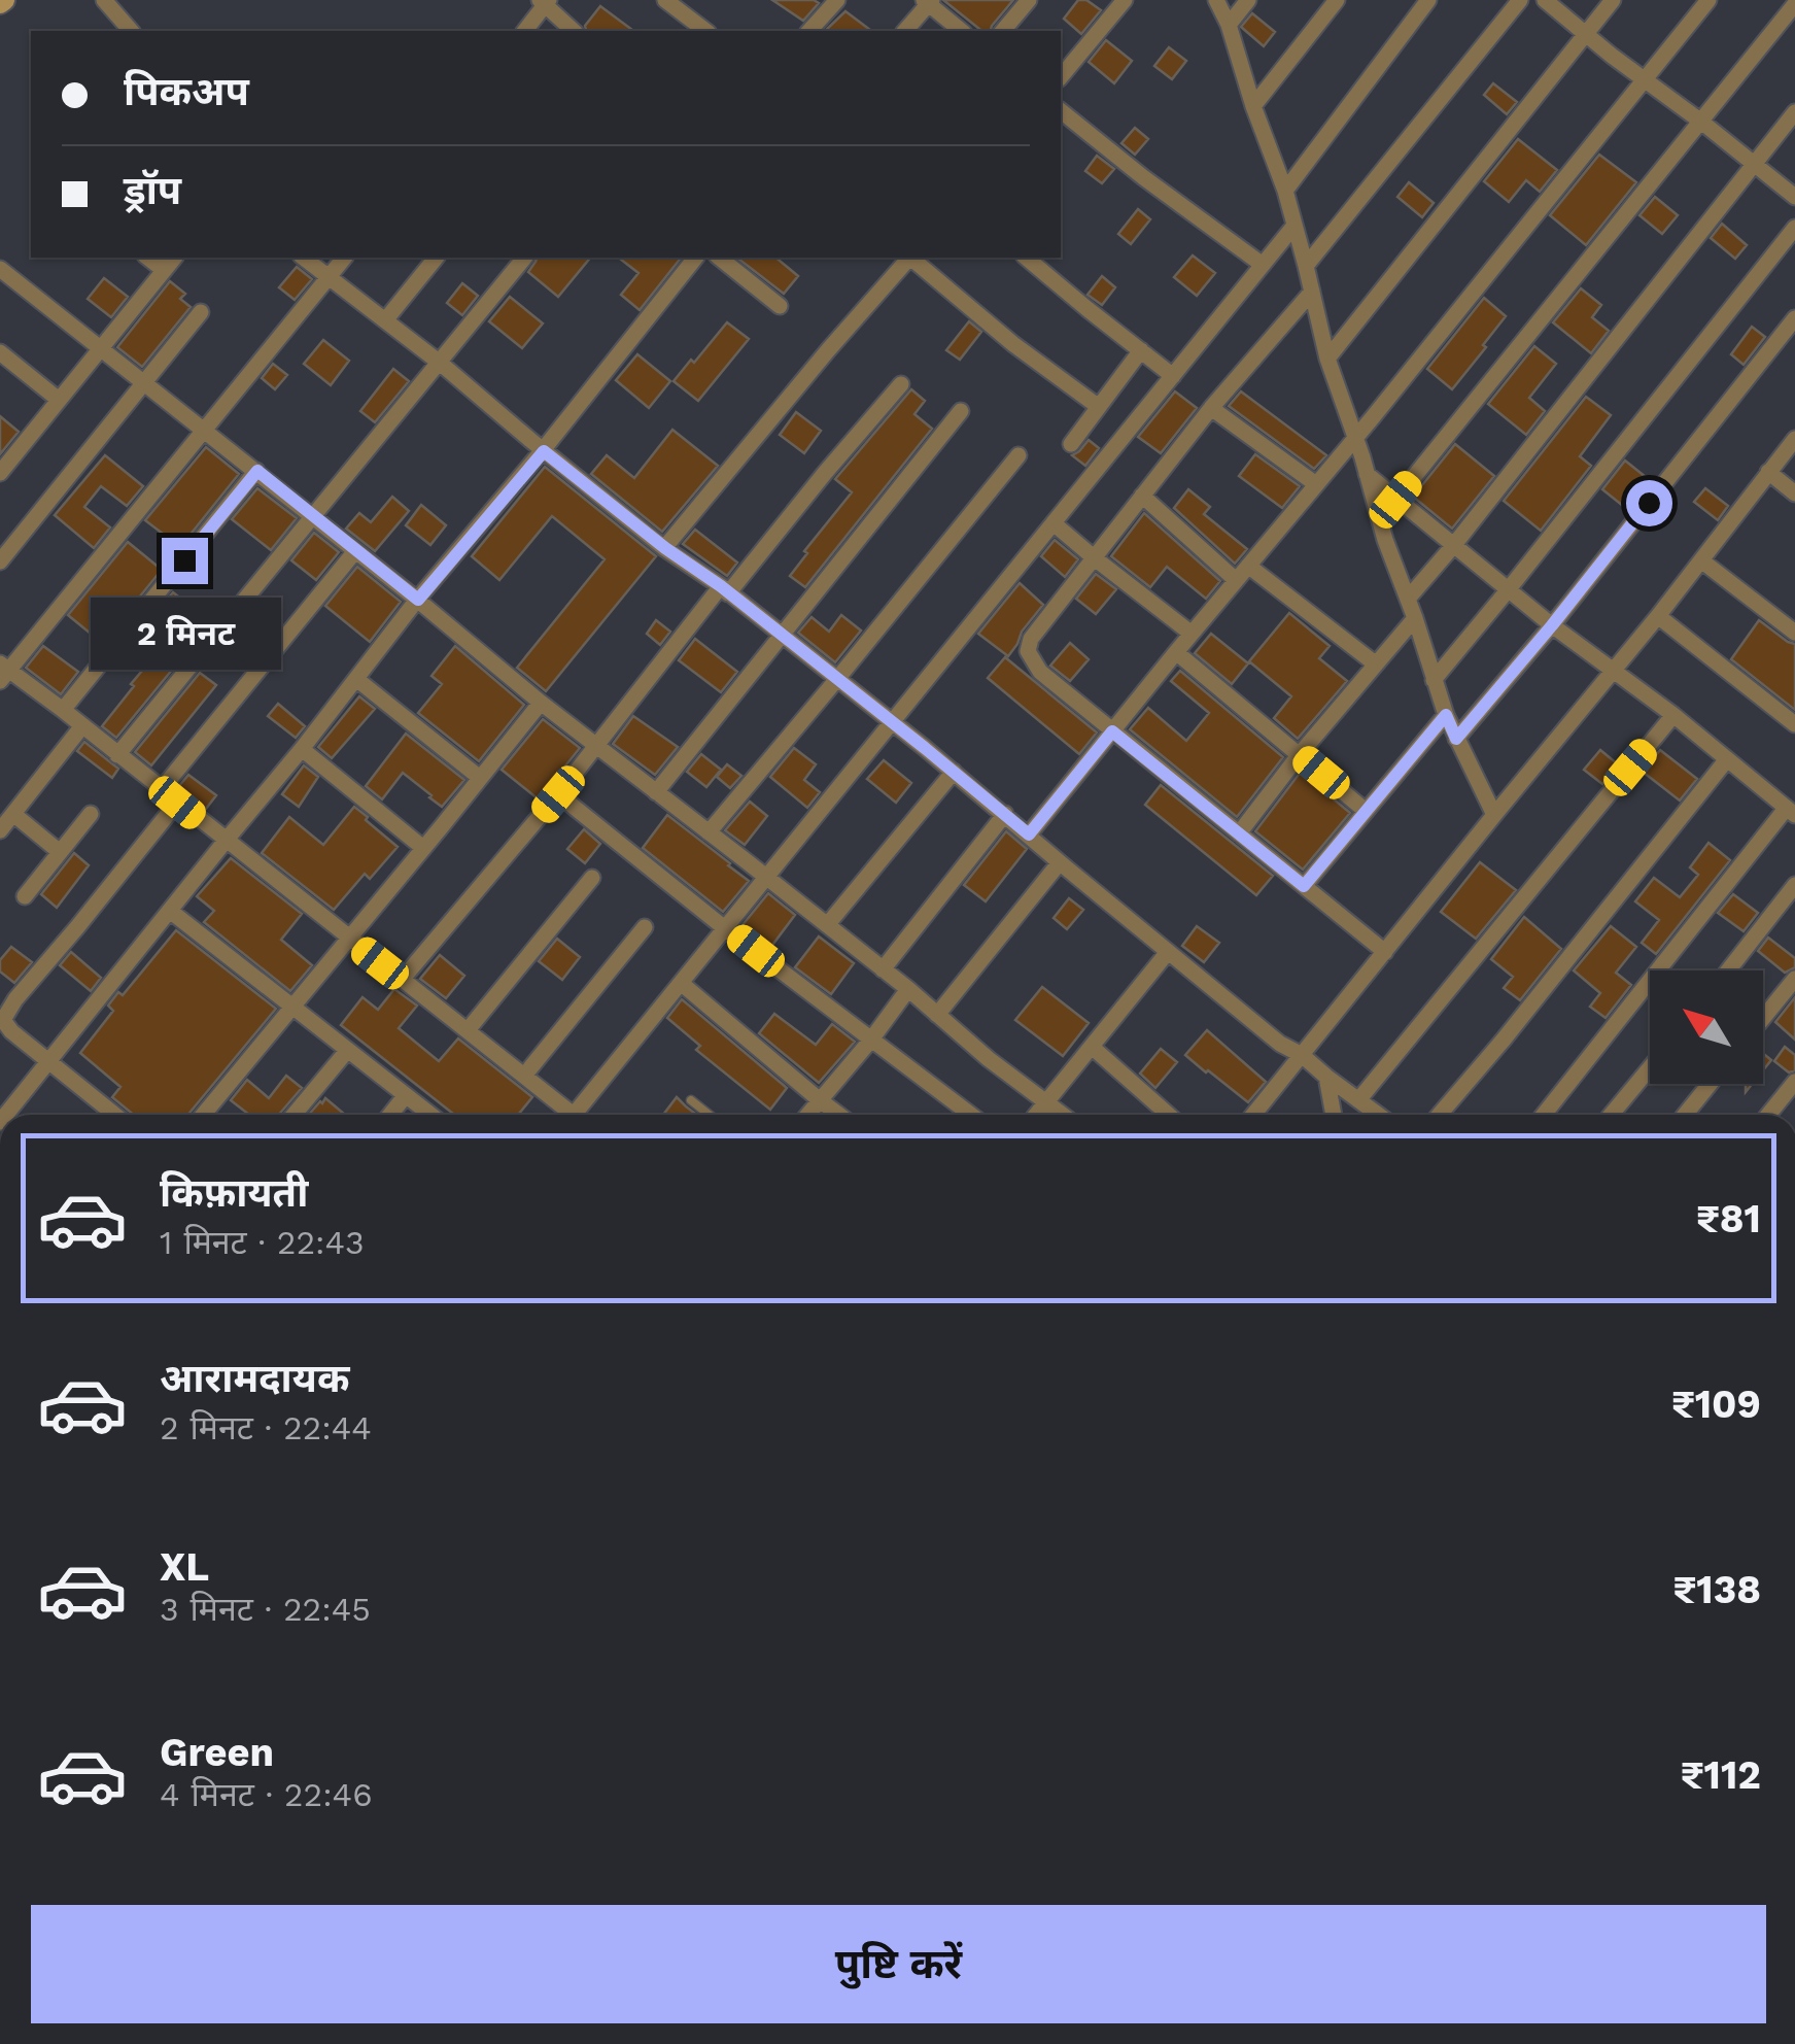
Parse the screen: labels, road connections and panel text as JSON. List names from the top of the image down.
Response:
{
  "north": "top left",
  "page": {
    "banner": ["पिकअप", "ड्रॉप"],
    "bubble": "2 मिनट",
    "list": [
      {
        "name": "किफ़ायती",
        "note": "1 मिनट · 22:43",
        "value": "₹81"
      },
      {
        "name": "आरामदायक",
        "note": "2 मिनट · 22:44",
        "value": "₹109"
      },
      {
        "name": "XL",
        "note": "3 मिनट · 22:45",
        "value": "₹138"
      },
      {
        "name": "Green",
        "note": "4 मिनट · 22:46",
        "value": "₹112"
      }
    ],
    "buttons": "पुष्टि करें"
  }
}
